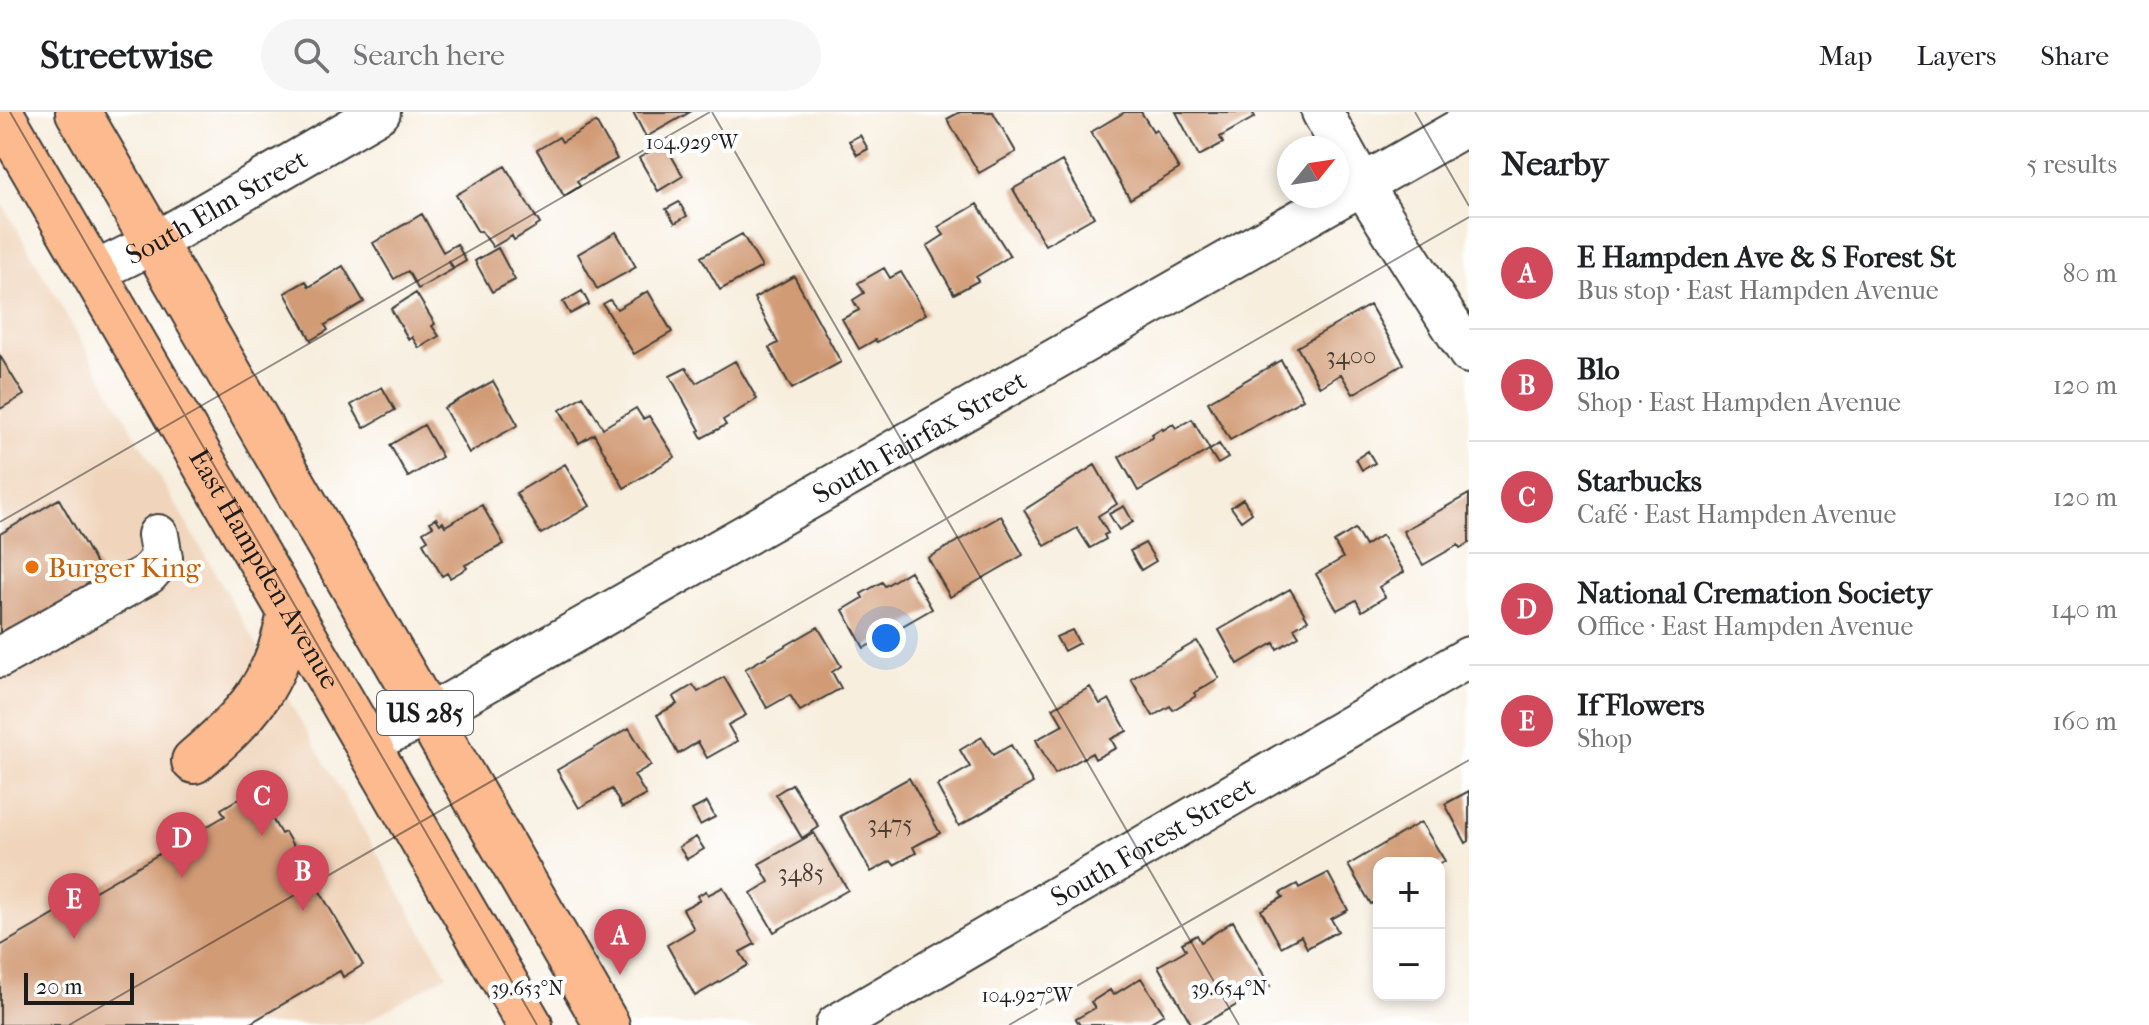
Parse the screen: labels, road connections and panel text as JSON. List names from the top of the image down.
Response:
{
  "streets": {
    "highway": ["East Hampden Avenue", "US 285"],
    "street": ["South Elm Street", "South Fairfax Street", "South Forest Street"]
  },
  "crossings": [
    ["South Elm Street", "East Hampden Avenue"],
    ["South Elm Street", "US 285"],
    ["South Fairfax Street", "East Hampden Avenue"],
    ["South Fairfax Street", "US 285"]
  ],
  "places": ["Burger King"],
  "house_numbers": ["3400", "3475", "3485"],
  "scale_bar": "20 m",
  "north": "top right",
  "page": {
    "header": "Streetwise",
    "search": "Search here",
    "nav": ["Map", "Layers", "Share"],
    "heading": ["Nearby", "5 results"],
    "list": [
      {
        "mark": "A",
        "name": "E Hampden Ave & S Forest St",
        "note": "Bus stop · East Hampden Avenue",
        "value": "80 m"
      },
      {
        "mark": "B",
        "name": "Blo",
        "note": "Shop · East Hampden Avenue",
        "value": "120 m"
      },
      {
        "mark": "C",
        "name": "Starbucks",
        "note": "Café · East Hampden Avenue",
        "value": "120 m"
      },
      {
        "mark": "D",
        "name": "National Cremation Society",
        "note": "Office · East Hampden Avenue",
        "value": "140 m"
      },
      {
        "mark": "E",
        "name": "If Flowers",
        "note": "Shop",
        "value": "160 m"
      }
    ],
    "pins": [
      "C",
      "D",
      "B",
      "E",
      "A"
    ],
    "map_buttons": ["+", "−"],
    "scale": "20 m"
  },
  "coordinates": [
    "104.929°W",
    "39.653°N",
    "39.654°N",
    "104.927°W"
  ]
}
